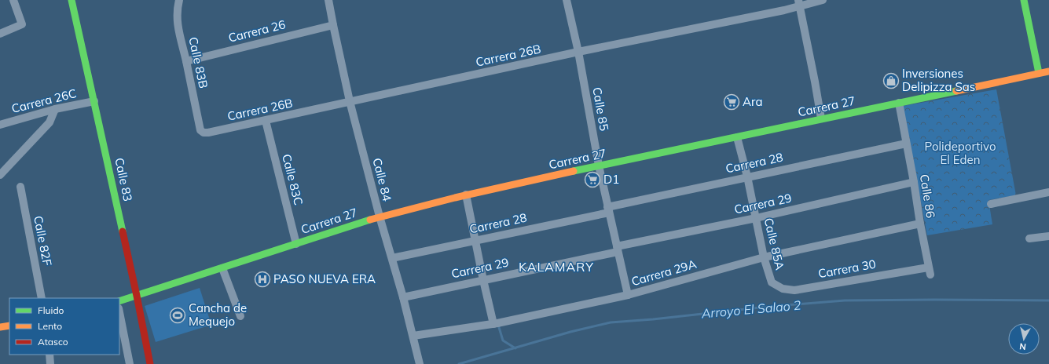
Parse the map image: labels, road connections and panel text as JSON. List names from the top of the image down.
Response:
{
  "streets": {
    "street": [
      "Carrera 26",
      "Carrera 26B",
      "Calle 83B",
      "Carrera 26C",
      "Carrera 27",
      "Calle 85",
      "Carrera 28",
      "Calle 83",
      "Calle 83C",
      "Calle 84",
      "Calle 86",
      "Carrera 29",
      "Calle 82F",
      "Calle 85A",
      "Carrera 30",
      "Carrera 29A"
    ]
  },
  "crossings": [
    ["Carrera 26", "Calle 83B"],
    ["Carrera 26", "Calle 84"],
    ["Carrera 26B", "Calle 83B"],
    ["Carrera 26B", "Calle 85"],
    ["Carrera 26B", "Calle 83C"],
    ["Carrera 26B", "Calle 84"],
    ["Carrera 26C", "Calle 83"],
    ["Carrera 27", "Calle 85"],
    ["Carrera 27", "Calle 83"],
    ["Carrera 27", "Calle 83C"],
    ["Carrera 27", "Calle 84"],
    ["Carrera 27", "Calle 86"],
    ["Carrera 27", "Calle 85A"],
    ["Calle 85", "Carrera 28"],
    ["Calle 85", "Carrera 29"],
    ["Calle 85", "Carrera 29A"],
    ["Carrera 28", "Calle 84"],
    ["Carrera 28", "Calle 86"],
    ["Carrera 28", "Calle 85A"],
    ["Calle 84", "Carrera 29"],
    ["Calle 84", "Carrera 29A"],
    ["Calle 86", "Carrera 29"],
    ["Calle 86", "Carrera 30"],
    ["Calle 86", "Carrera 29A"],
    ["Carrera 29", "Calle 85A"],
    ["Calle 85A", "Carrera 30"],
    ["Calle 85A", "Carrera 29A"]
  ],
  "districts": ["KALAMARY"],
  "water": ["Arroyo El Salao 2"],
  "parks": ["Polideportivo El Eden"],
  "places": {
    "shop": ["Inversiones Delipizza Sas"],
    "supermarket": ["Ara", "D1"],
    "hospital": ["PASO NUEVA ERA"],
    "sports": ["Cancha de Mequejo"]
  },
  "legend": ["Fluido", "Lento", "Atasco"],
  "north": "bottom"
}
